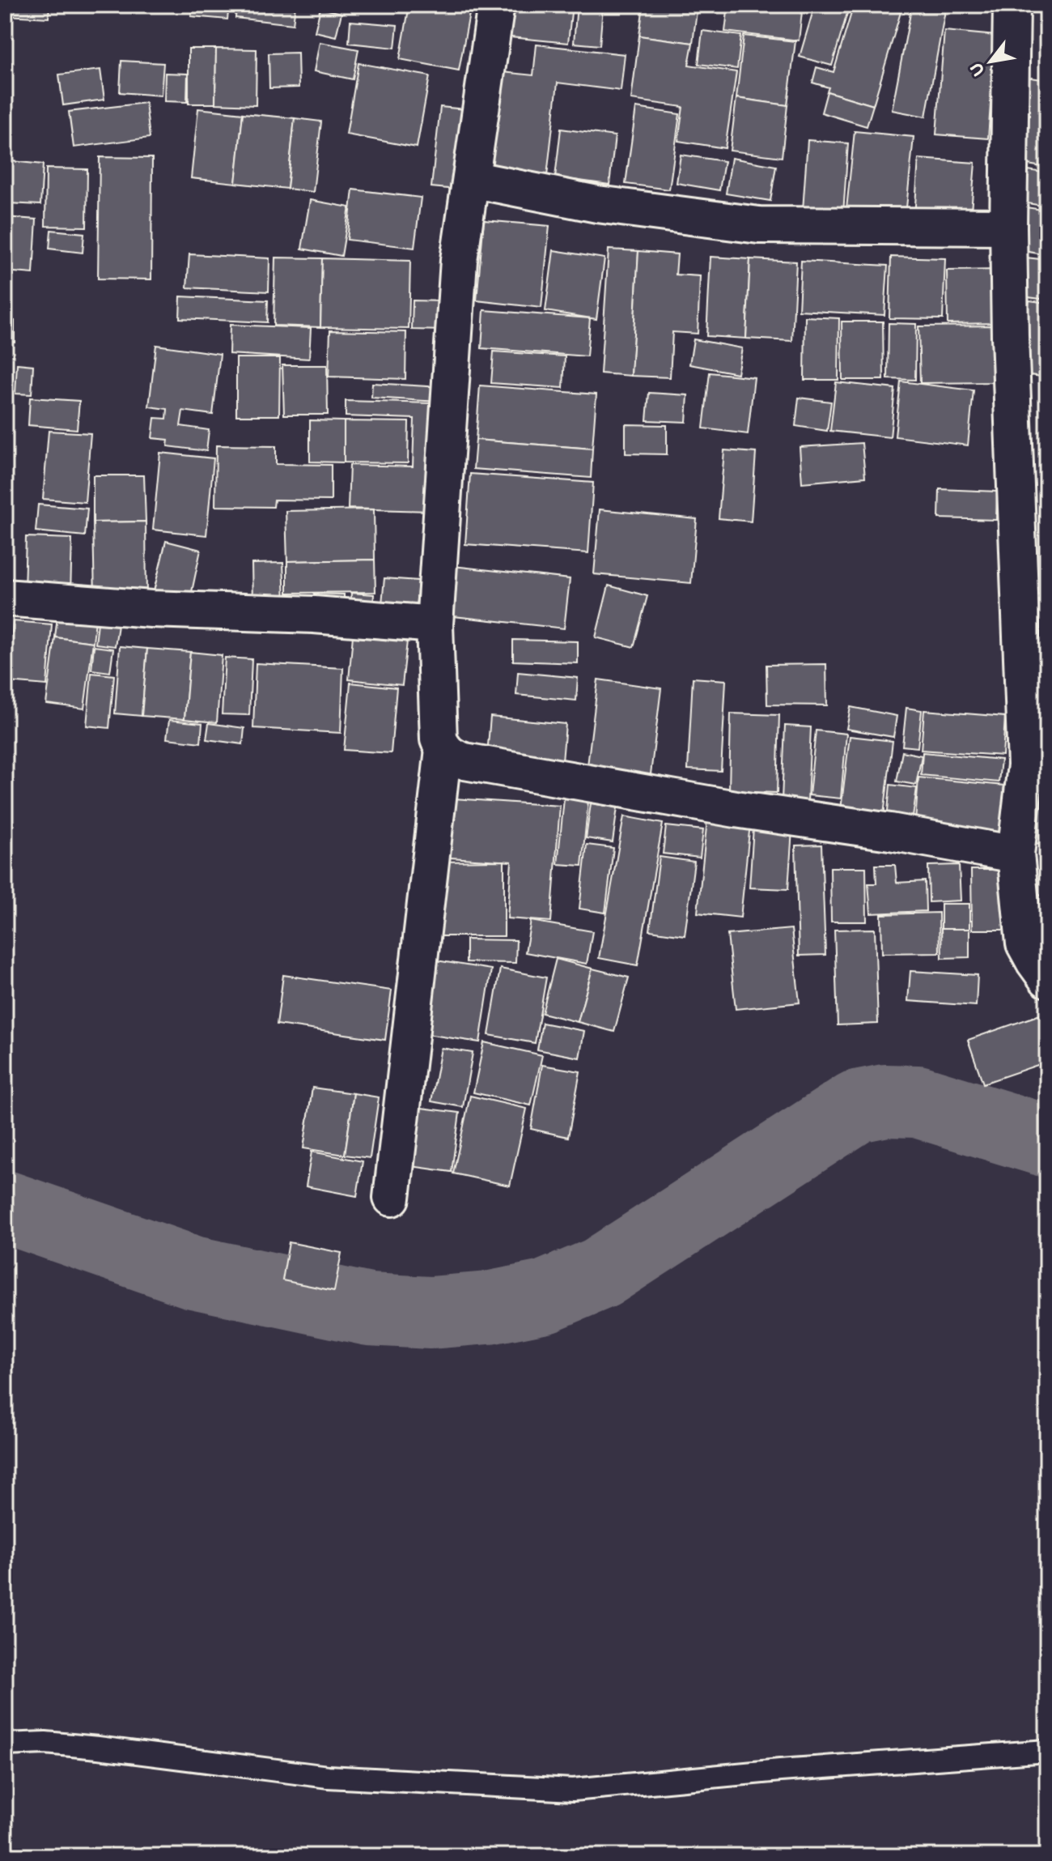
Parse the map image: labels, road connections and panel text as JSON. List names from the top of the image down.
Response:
{
  "north": "bottom left"
}
